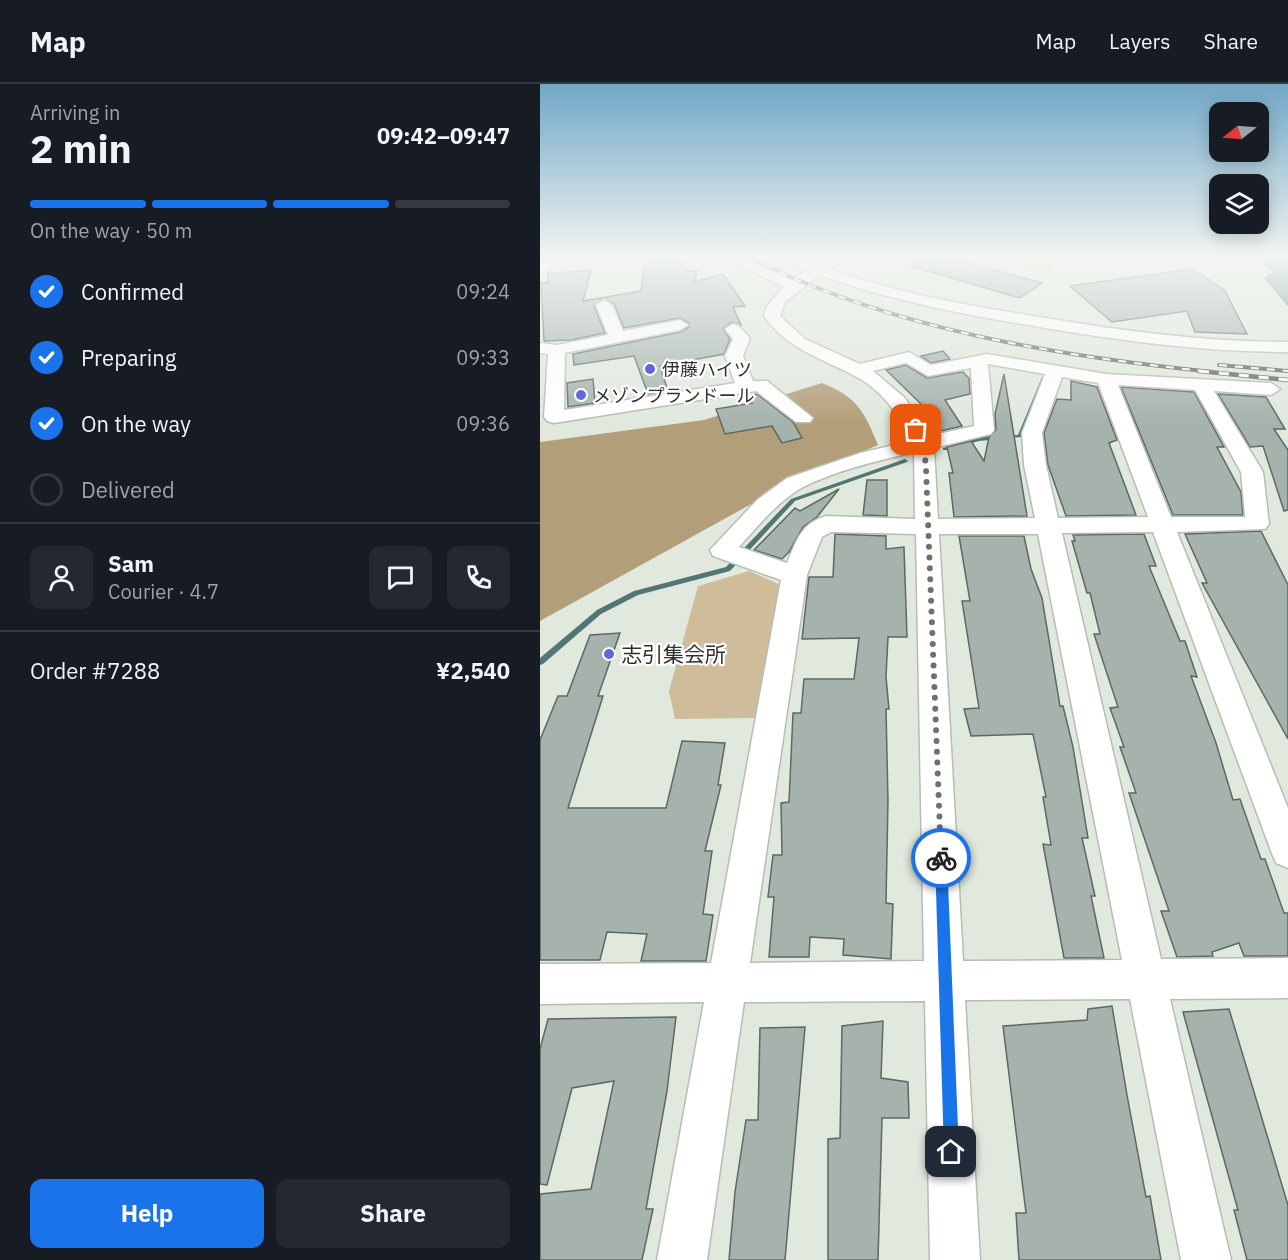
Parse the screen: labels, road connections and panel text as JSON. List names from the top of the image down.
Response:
{
  "places": ["伊藤ハイツ", "メゾンプランドール", "志引集会所"],
  "north": "left",
  "page": {
    "header": "Map",
    "nav": ["Map", "Layers", "Share"],
    "heading": ["2 min", "Arriving in", "09:42–09:47"],
    "panel": [
      "Sam",
      "Courier · 4.7",
      "Order #7288",
      "¥2,540"
    ],
    "bar": "On the way · 50 m",
    "list": [
      ["Confirmed", "09:24"],
      ["Preparing", "09:33"],
      ["On the way", "09:36"],
      "Delivered"
    ],
    "buttons": ["Help", "Share"]
  }
}
